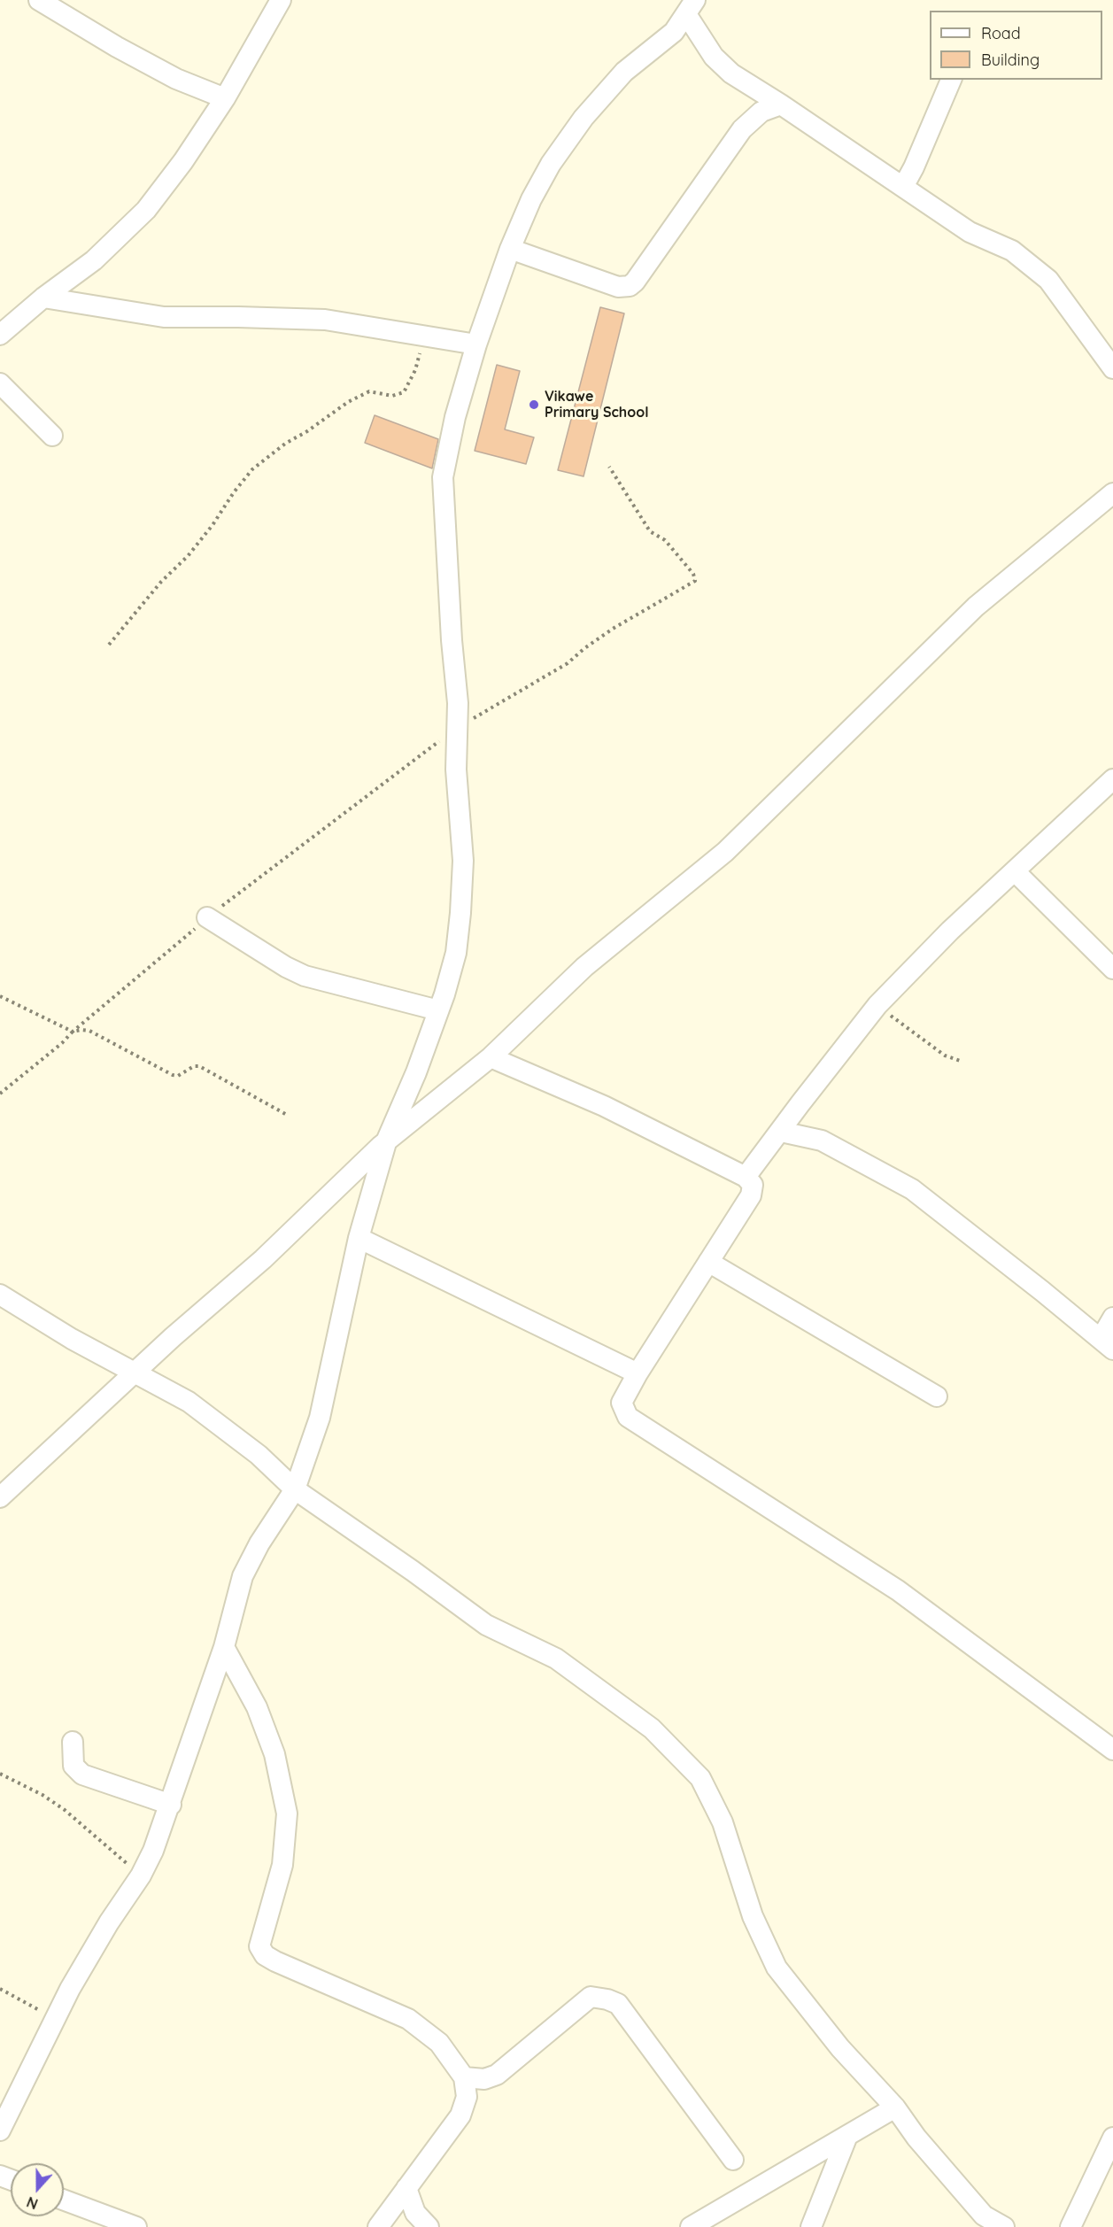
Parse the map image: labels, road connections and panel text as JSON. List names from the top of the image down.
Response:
{
  "places": ["Vikawe Primary School"],
  "legend": ["Road", "Building"],
  "north": "bottom"
}
